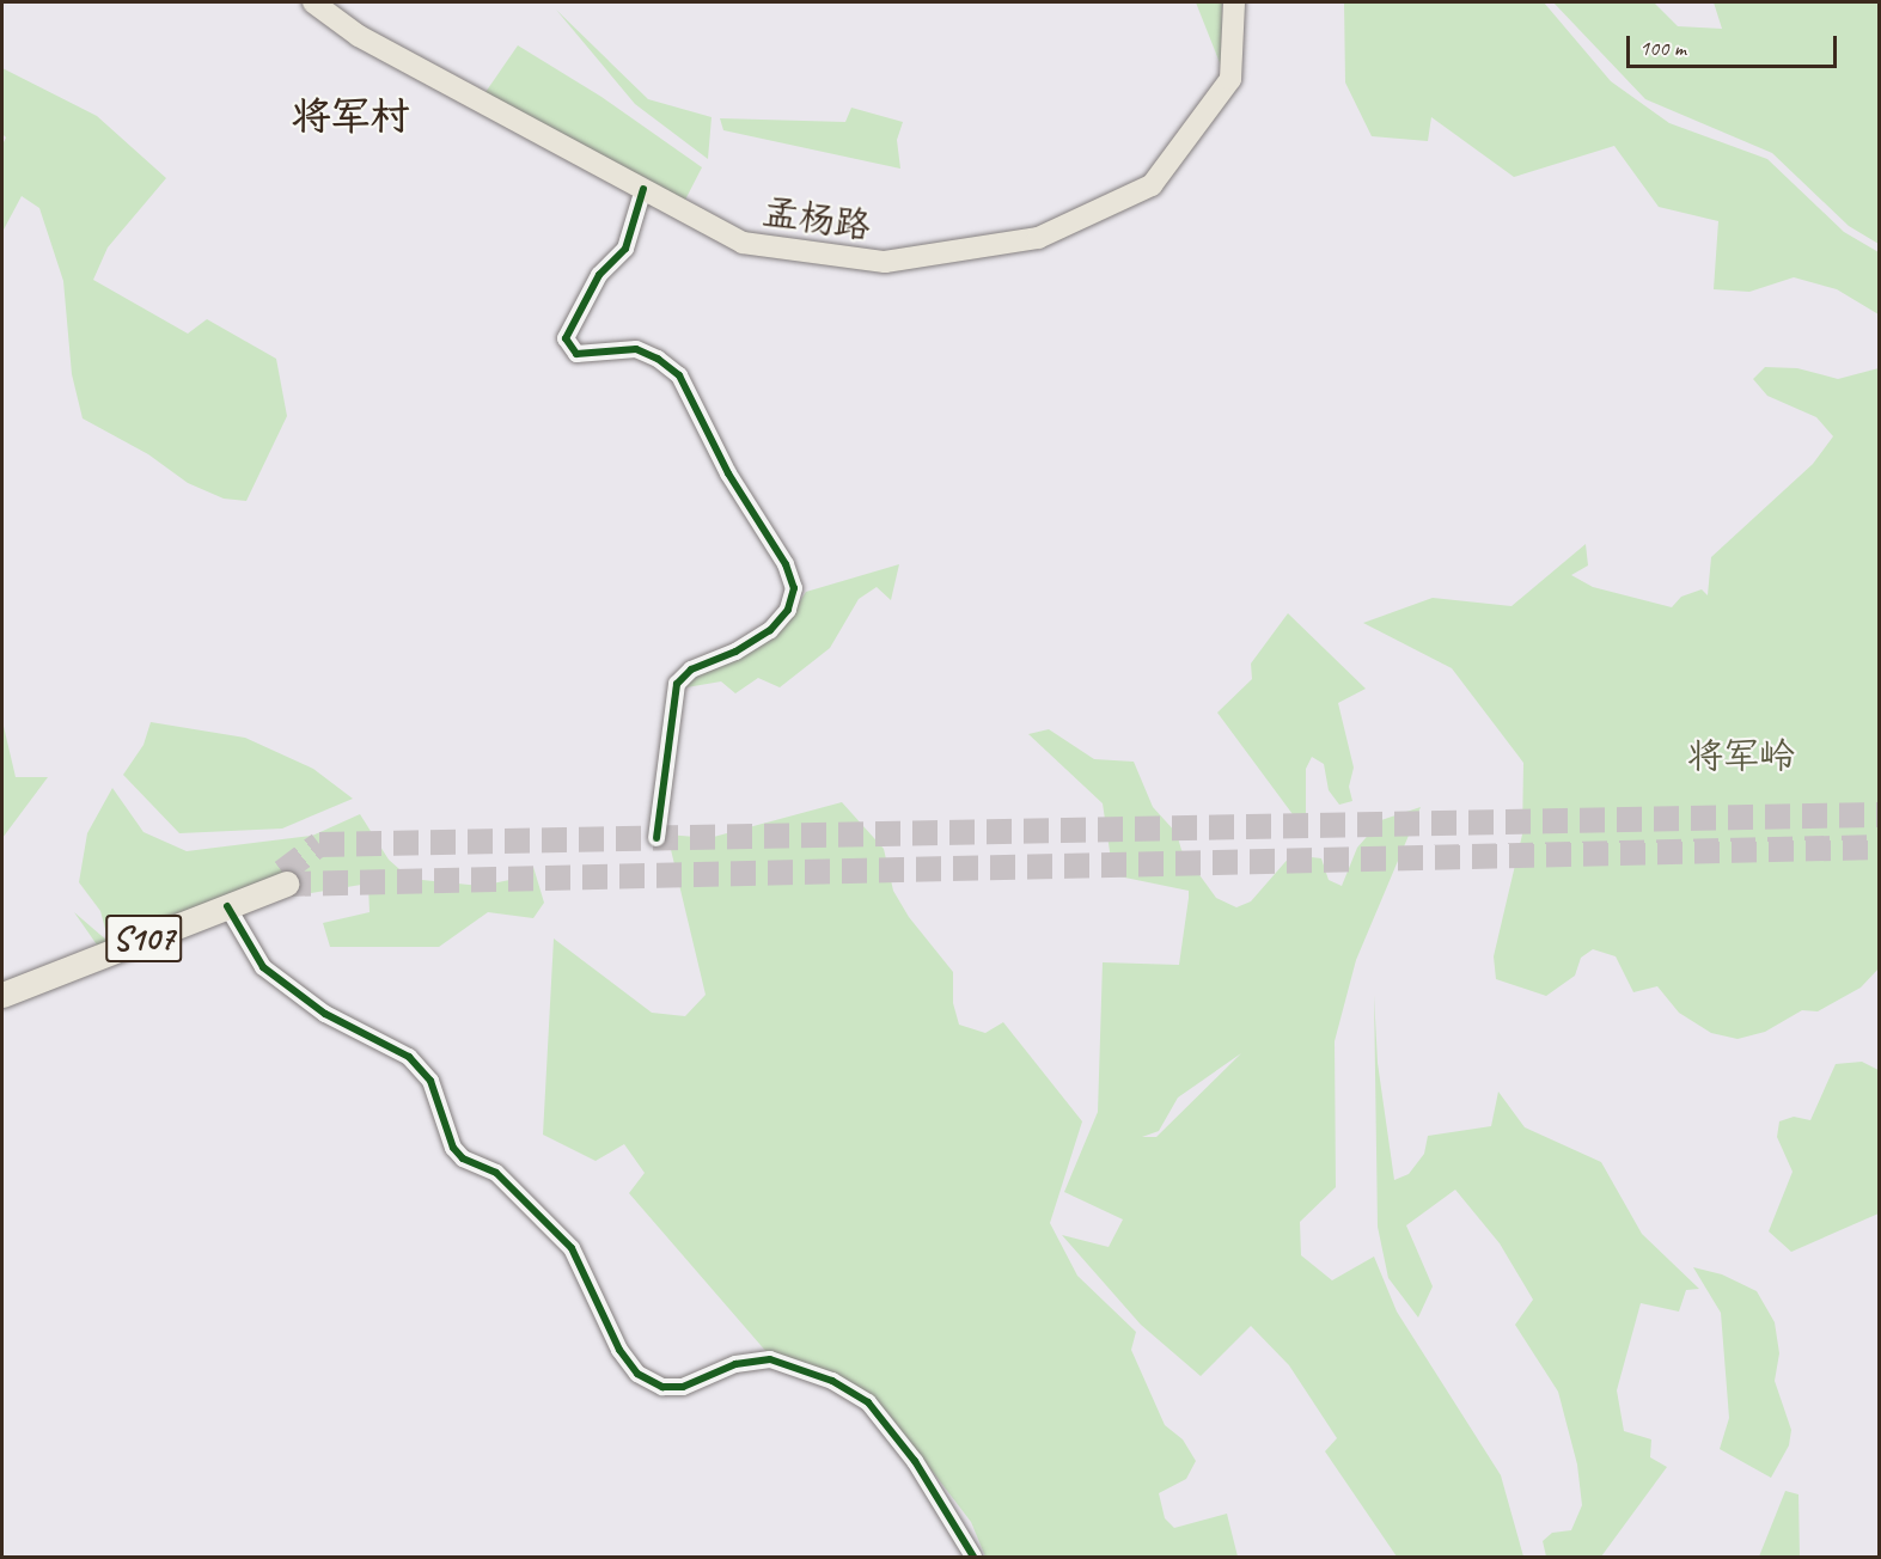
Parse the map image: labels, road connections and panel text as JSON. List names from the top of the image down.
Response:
{
  "streets": {
    "highway": ["S107"],
    "main road": ["孟杨路"]
  },
  "districts": ["将军村"],
  "parks": ["将军岭"],
  "scale_bar": "100 m"
}
